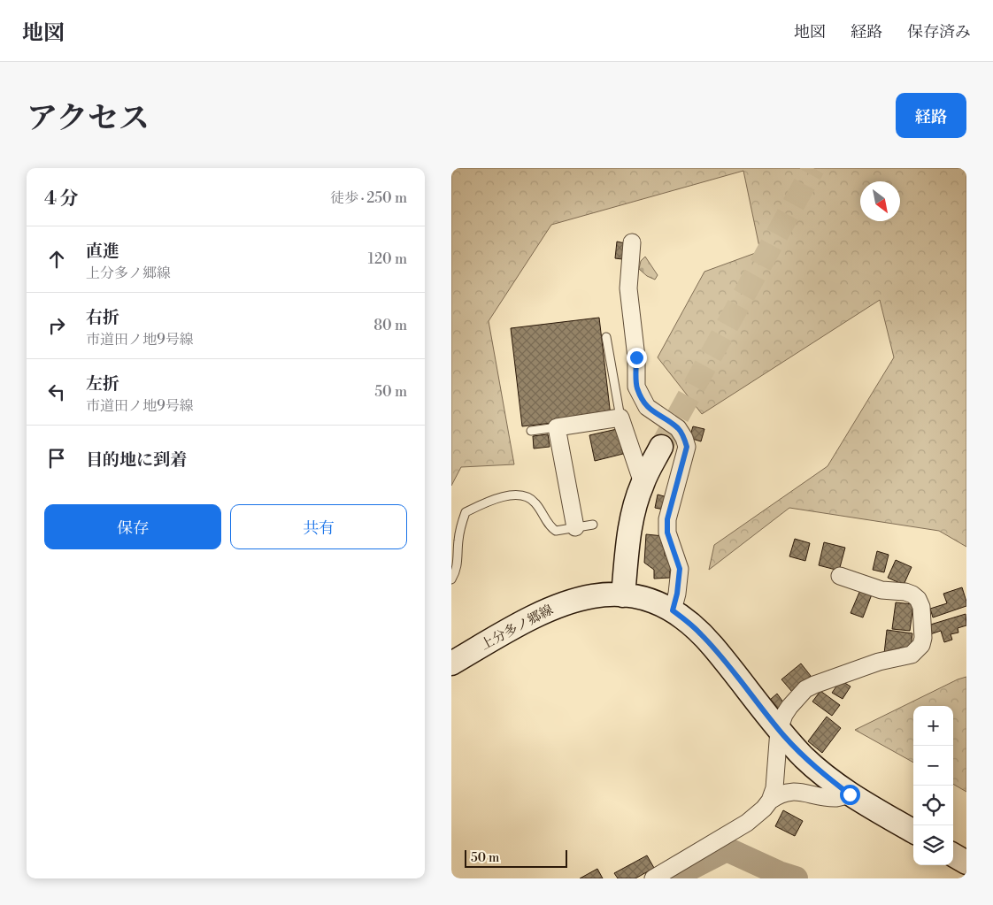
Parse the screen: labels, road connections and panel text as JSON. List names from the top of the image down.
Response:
{
  "streets": {
    "main road": ["上分多ノ郷線"]
  },
  "scale_bar": "50 m",
  "north": "bottom right",
  "page": {
    "header": "地図",
    "nav": ["地図", "経路", "保存済み"],
    "title": "アクセス",
    "buttons": [
      "経路",
      ["保存", "共有"]
    ],
    "heading": ["4 分", "徒歩 · 250 m"],
    "list": [
      ["直進", "上分多ノ郷線", "120 m"],
      ["右折", "市道田ノ地9号線", "80 m"],
      ["左折", "市道田ノ地9号線", "50 m"],
      "目的地に到着"
    ],
    "map_buttons": ["+", "−"],
    "scale": "50 m"
  }
}
